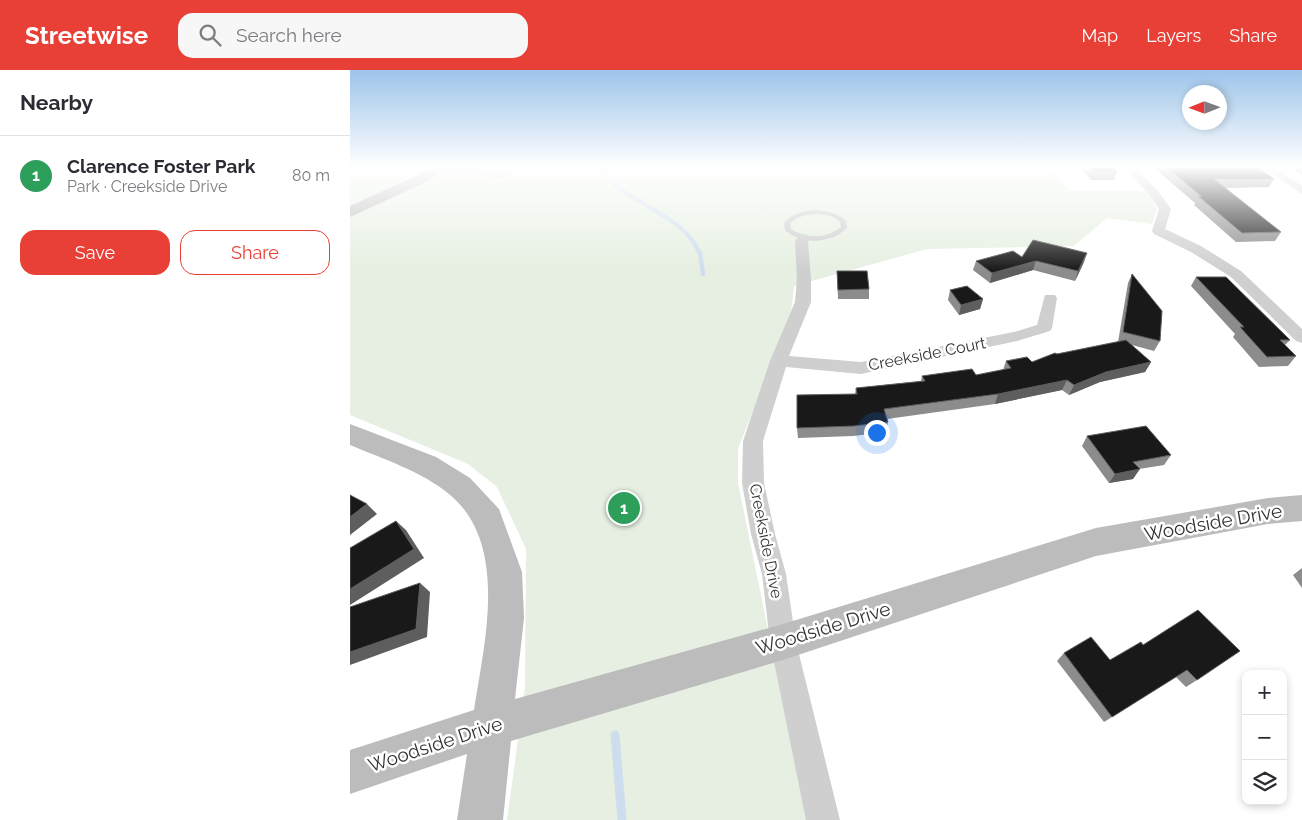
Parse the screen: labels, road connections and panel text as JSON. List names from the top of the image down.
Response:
{
  "streets": {
    "street": ["Creekside Court", "Woodside Drive", "Creekside Drive"]
  },
  "crossings": [
    ["Creekside Court", "Creekside Drive"],
    ["Woodside Drive", "Creekside Drive"]
  ],
  "north": "left",
  "page": {
    "header": "Streetwise",
    "search": "Search here",
    "nav": ["Map", "Layers", "Share"],
    "heading": "Nearby",
    "list": [
      {
        "mark": "1",
        "name": "Clarence Foster Park",
        "note": "Park · Creekside Drive",
        "value": "80 m"
      }
    ],
    "buttons": ["Save", "Share"],
    "pins": "1",
    "map_buttons": ["+", "−"]
  }
}
